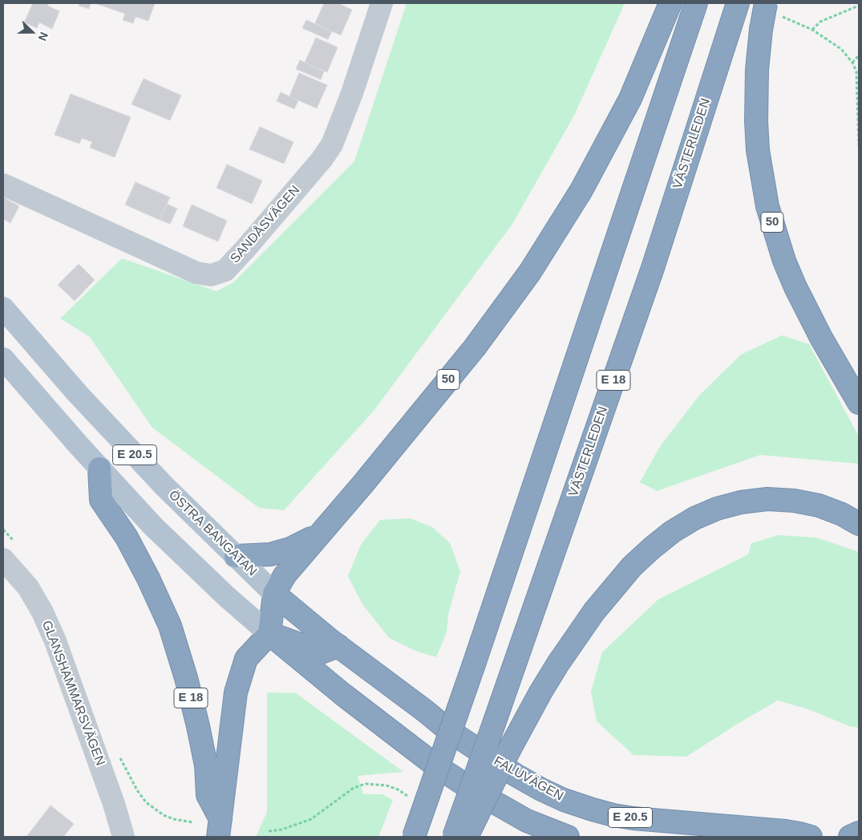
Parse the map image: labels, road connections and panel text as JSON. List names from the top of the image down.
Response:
{
  "streets": {
    "highway": [
      "VÄSTERLEDEN",
      "50",
      "E 18",
      "E 20.5",
      "ÖSTRA BANGATAN",
      "FALUVÄGEN"
    ],
    "street": ["SANDÅSVÄGEN", "GLANSHAMMARSVÄGEN"]
  },
  "crossings": [
    ["50", "E 18"],
    ["50", "E 20.5"],
    ["50", "ÖSTRA BANGATAN"],
    ["E 18", "E 20.5"],
    ["ÖSTRA BANGATAN", "FALUVÄGEN"]
  ],
  "north": "right"
}
